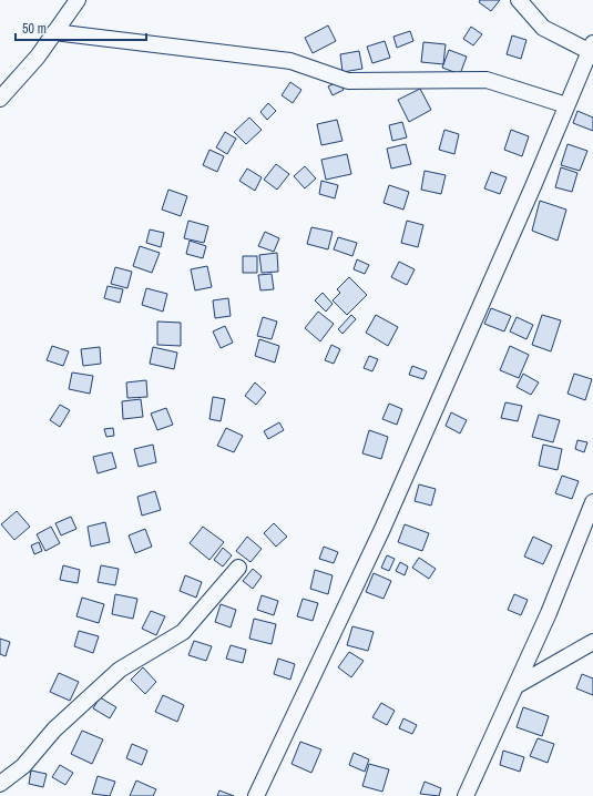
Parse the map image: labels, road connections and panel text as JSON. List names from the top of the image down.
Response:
{
  "scale_bar": "50 m"
}
